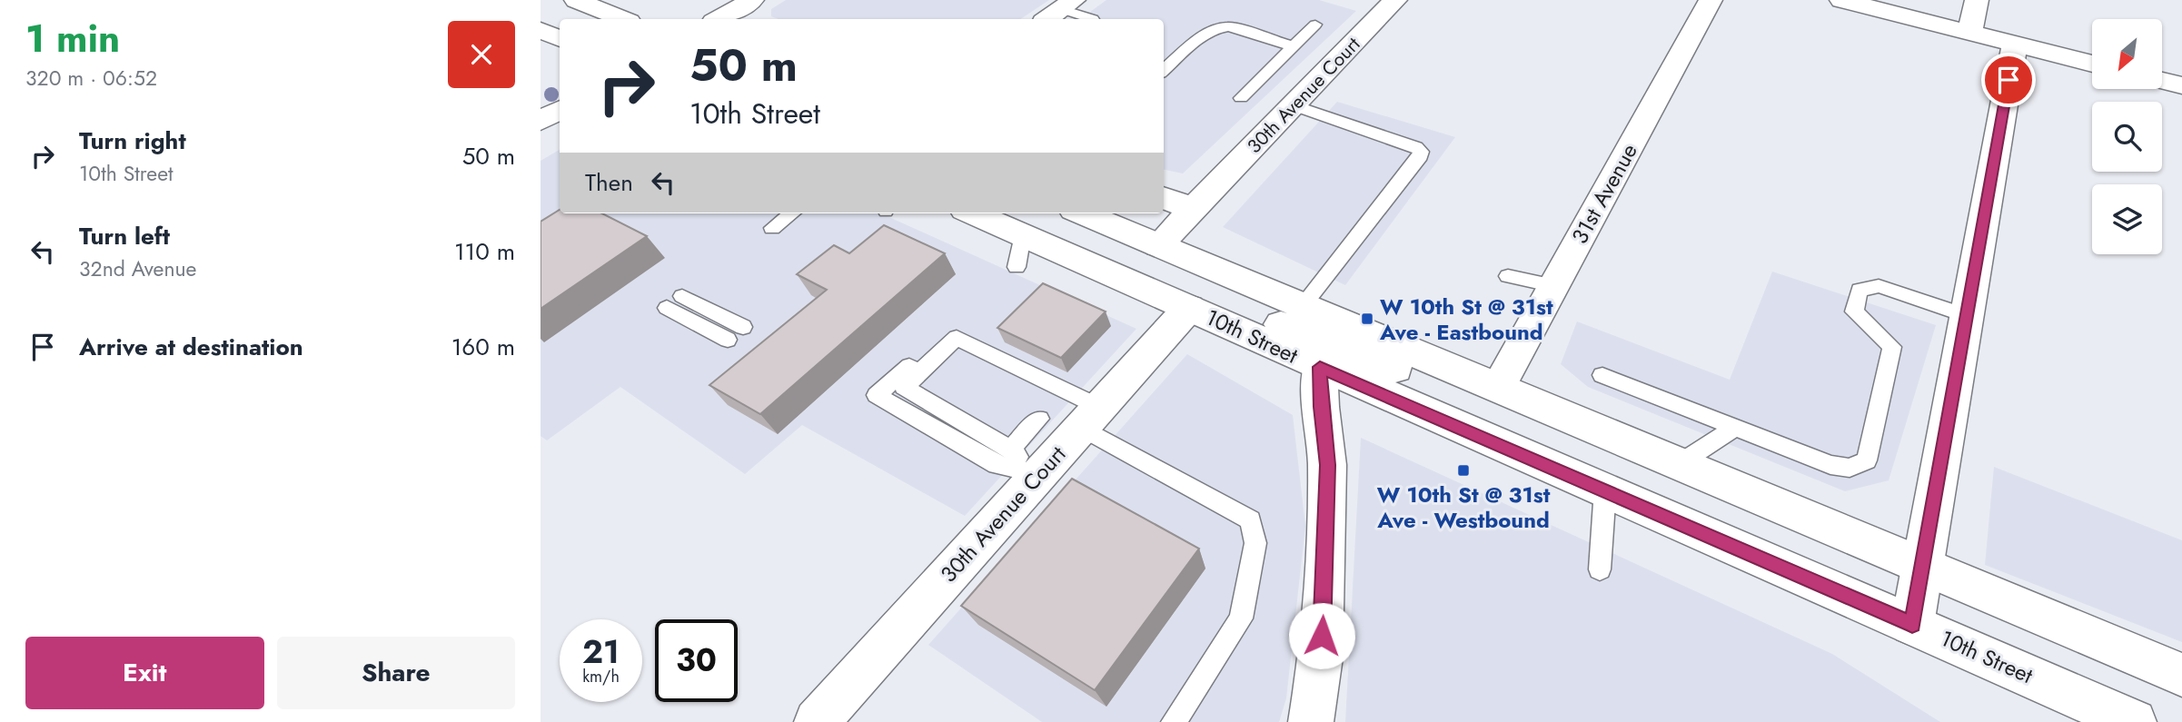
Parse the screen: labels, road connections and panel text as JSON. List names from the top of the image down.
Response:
{
  "streets": {
    "street": ["30th Avenue Court", "31st Avenue", "10th Street"]
  },
  "crossings": [
    ["30th Avenue Court", "10th Street"],
    ["31st Avenue", "10th Street"]
  ],
  "places": {
    "transit": ["W 10th St @ 31st Ave - Eastbound", "W 10th St @ 31st Ave - Westbound"]
  },
  "north": "bottom left",
  "page": {
    "heading": ["1 min", "320 m · 06:52"],
    "turn": ["50 m", "10th Street"],
    "list": [
      {
        "name": "Turn right",
        "note": "10th Street",
        "value": "50 m"
      },
      {
        "name": "Turn left",
        "note": "32nd Avenue",
        "value": "110 m"
      },
      {
        "name": "Arrive at destination",
        "value": "160 m"
      }
    ],
    "then": "Then",
    "speed": "21 km/h",
    "limit": "30",
    "buttons": ["Exit", "Share"]
  }
}
